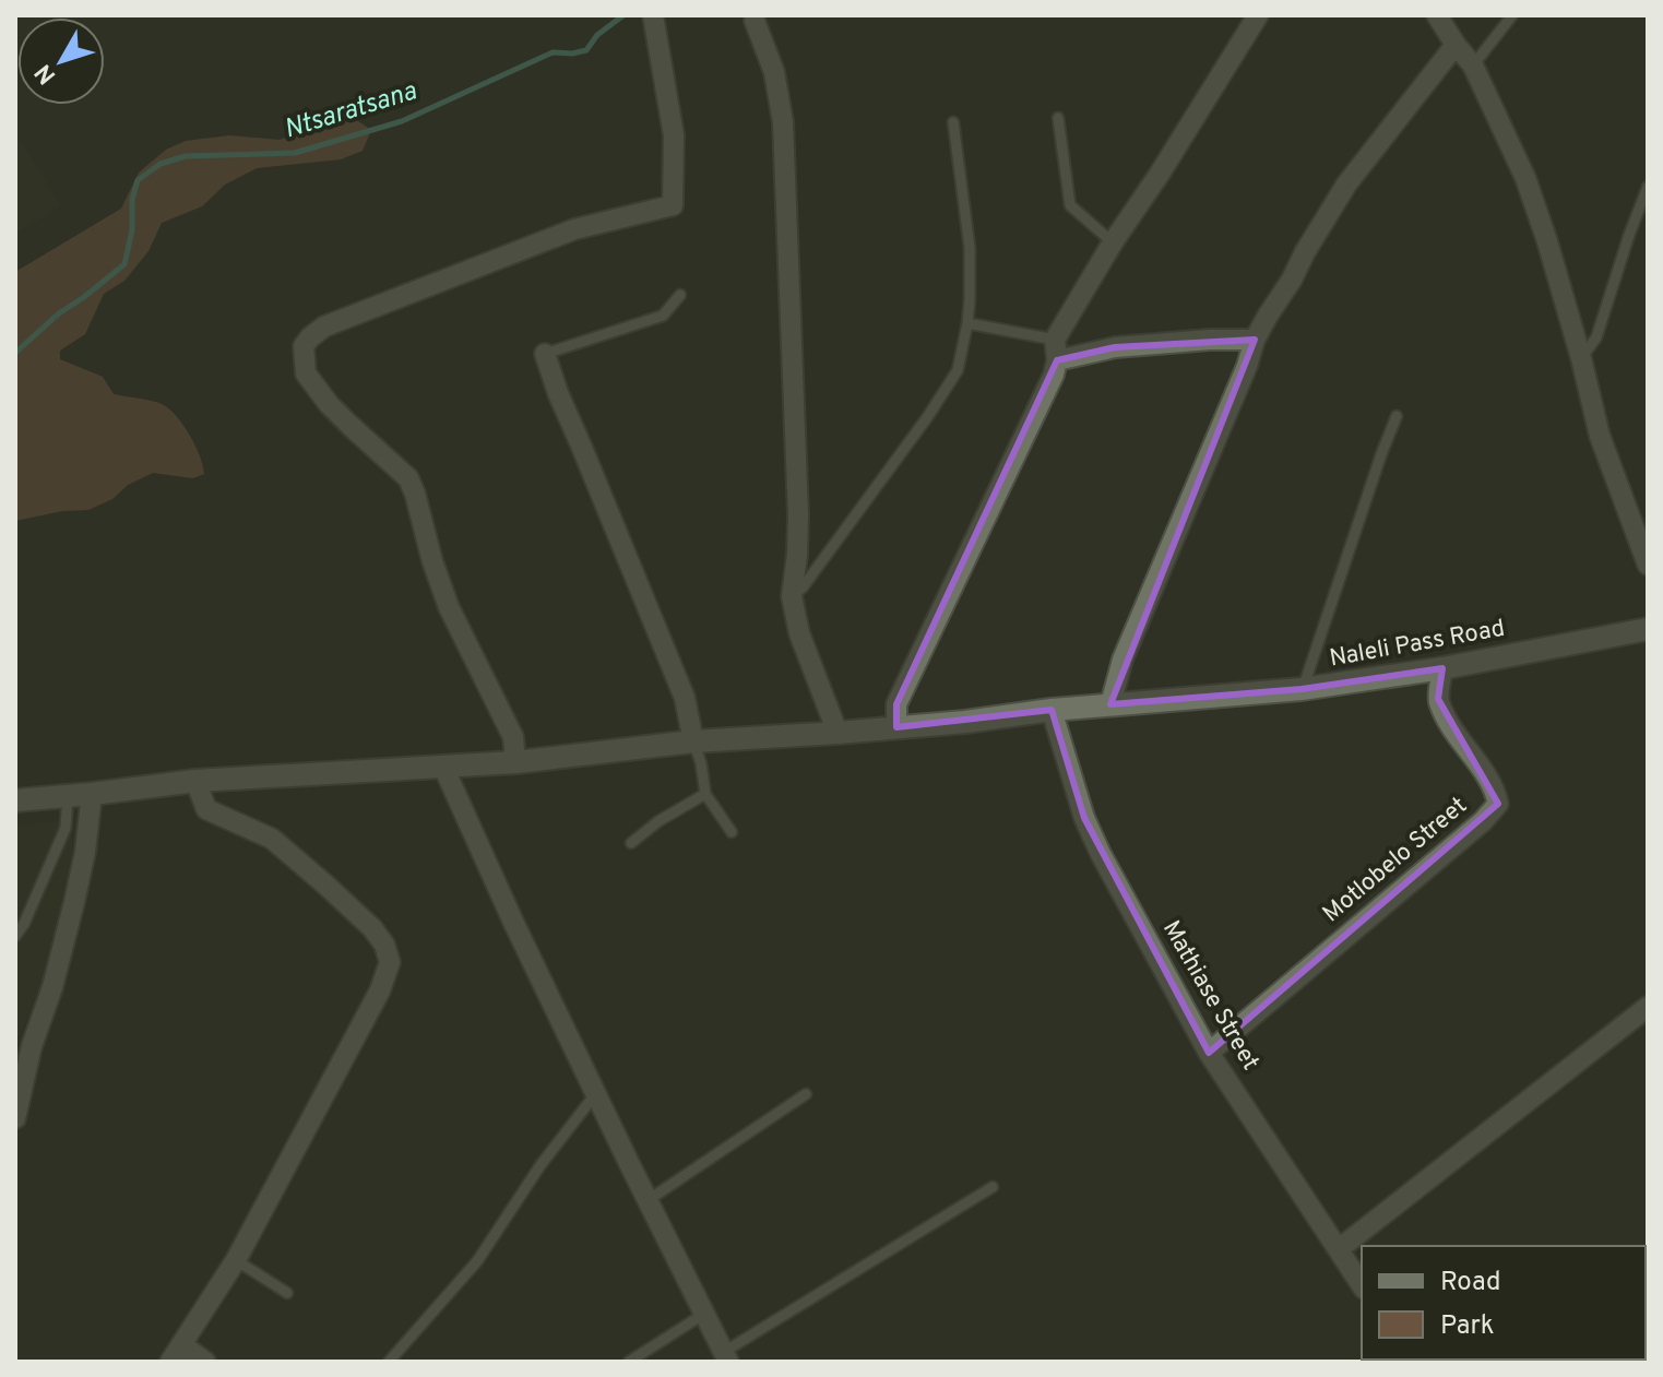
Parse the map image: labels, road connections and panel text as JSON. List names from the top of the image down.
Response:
{
  "streets": {
    "main road": ["Naleli Pass Road"],
    "street": ["Motlobelo Street", "Mathiase Street"]
  },
  "crossings": [
    ["Naleli Pass Road", "Motlobelo Street"],
    ["Naleli Pass Road", "Mathiase Street"],
    ["Motlobelo Street", "Mathiase Street"]
  ],
  "water": ["Ntsaratsana"],
  "legend": ["Road", "Park"],
  "north": "bottom left"
}
